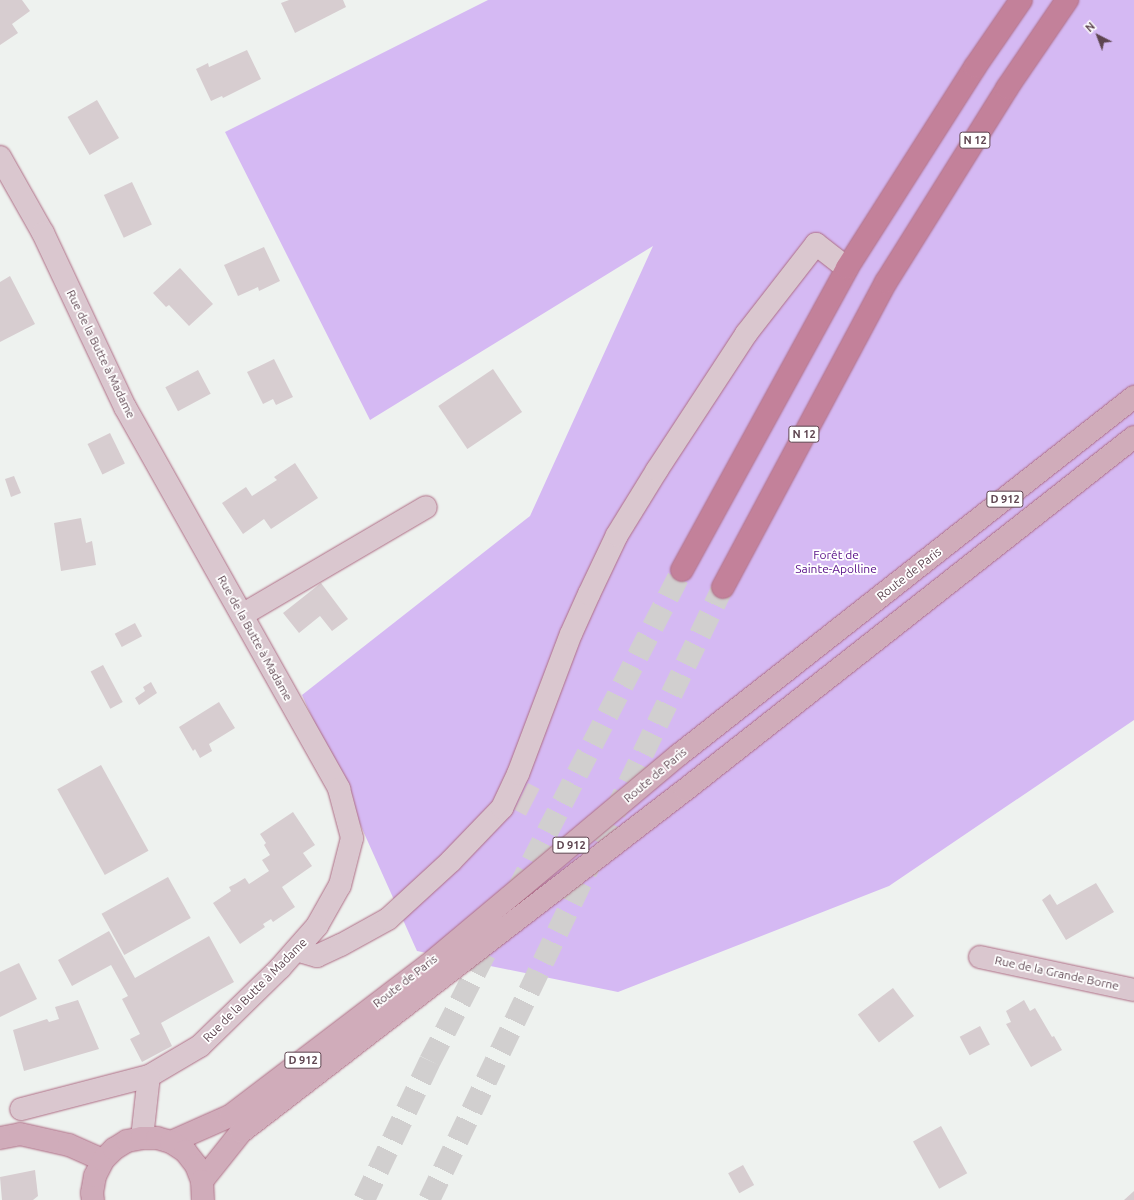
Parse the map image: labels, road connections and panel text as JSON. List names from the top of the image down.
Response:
{
  "streets": {
    "highway": ["N 12"],
    "main road": ["D 912", "Route de Paris"],
    "street": ["Rue de la Butte à Madame", "Rue de la Grande Borne"]
  },
  "parks": ["Forêt de Sainte-Apolline"],
  "north": "top left"
}
